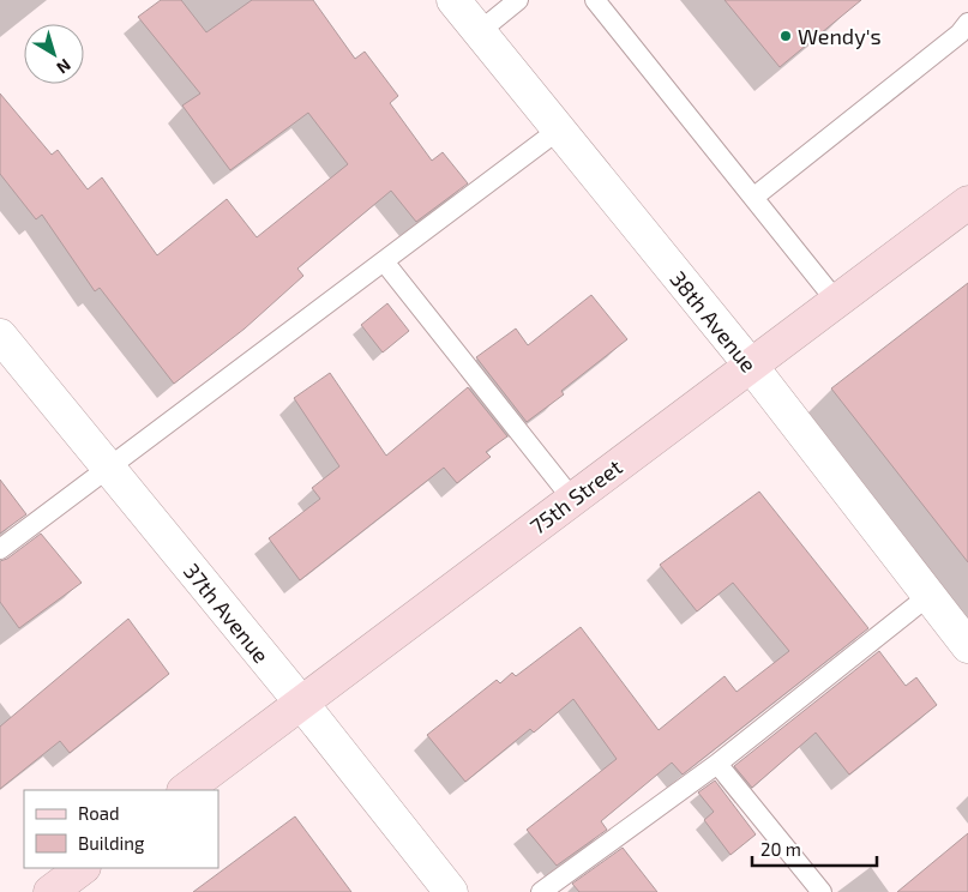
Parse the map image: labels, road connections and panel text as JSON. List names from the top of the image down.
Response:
{
  "streets": {
    "street": ["38th Avenue", "75th Street", "37th Avenue"]
  },
  "crossings": [
    ["38th Avenue", "75th Street"],
    ["75th Street", "37th Avenue"]
  ],
  "places": ["Wendy's"],
  "legend": ["Road", "Building"],
  "scale_bar": "20 m",
  "north": "bottom right"
}
